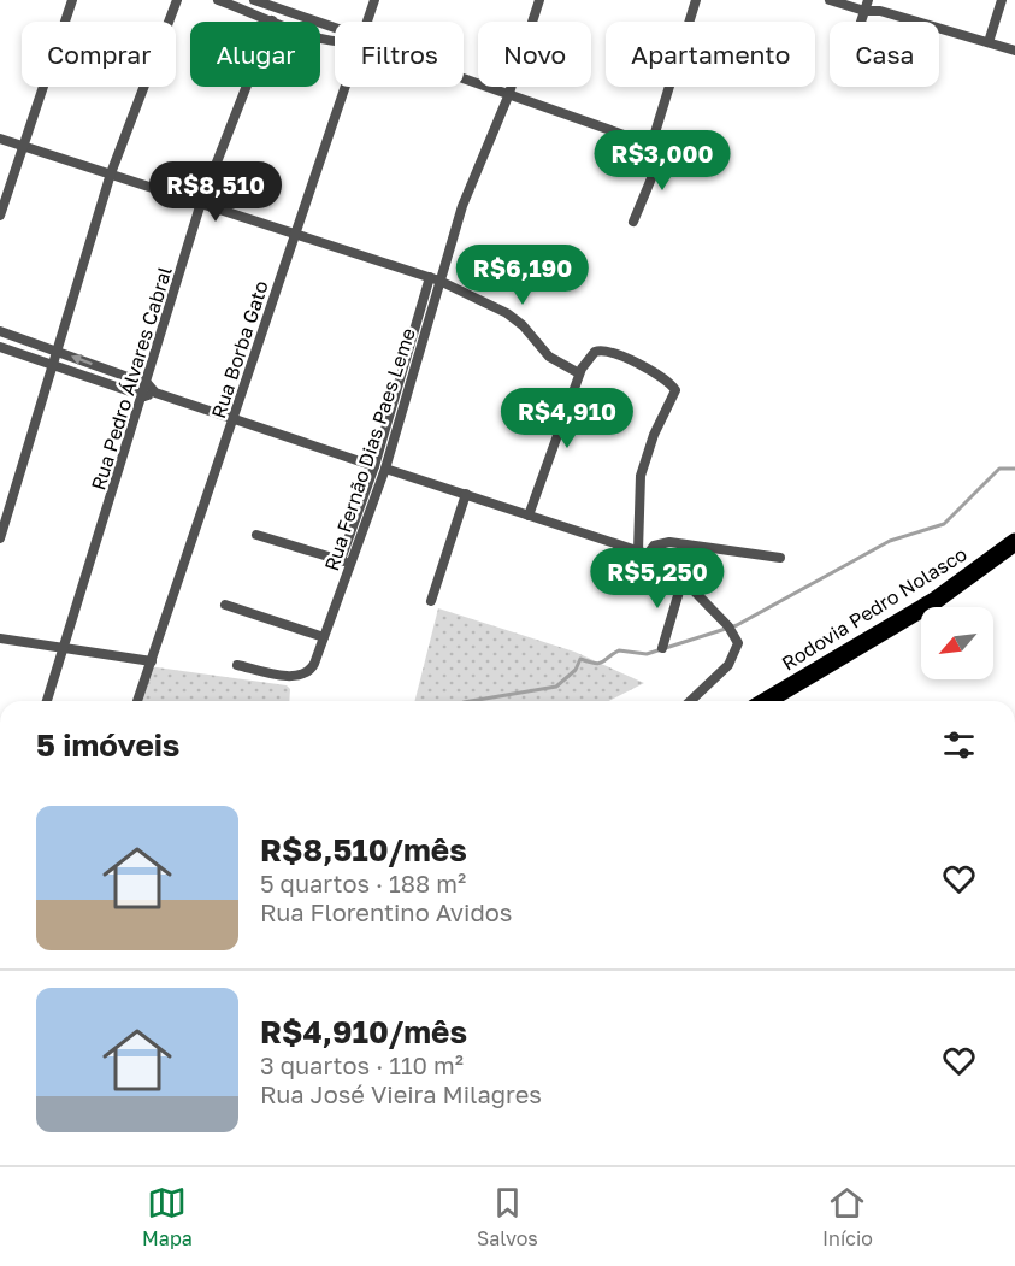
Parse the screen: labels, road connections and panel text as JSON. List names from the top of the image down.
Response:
{
  "streets": {
    "highway": ["Rodovia Pedro Nolasco"],
    "street": ["Rua Borba Gato", "Rua Pedro Álvares Cabral", "Rua Fernão Dias Paes Leme"]
  },
  "north": "bottom left",
  "page": {
    "chip": [
      "Comprar",
      "Alugar",
      "Filtros",
      "Novo",
      "Apartamento",
      "Casa"
    ],
    "price": [
      "R$3,000",
      "R$8,510",
      "R$6,190",
      "R$4,910",
      "R$5,250"
    ],
    "heading": "5 imóveis",
    "list": [
      {
        "name": "R$8,510/mês",
        "note": "5 quartos · 188 m² · Rua Florentino Avidos"
      },
      {
        "name": "R$4,910/mês",
        "note": "3 quartos · 110 m² · Rua José Vieira Milagres"
      }
    ],
    "tabs": ["Mapa", "Salvos", "Início"]
  }
}
